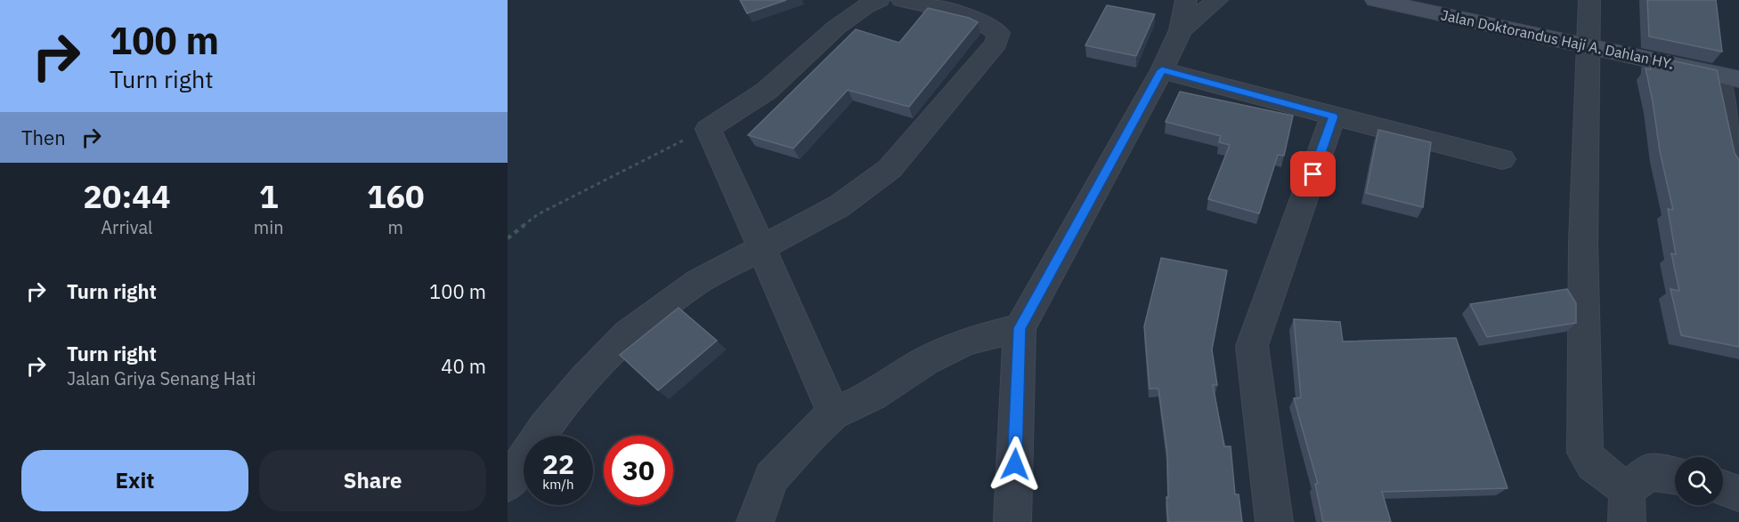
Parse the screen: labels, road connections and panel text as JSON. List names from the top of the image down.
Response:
{
  "streets": {
    "street": ["Jalan Doktorandus Haji A. Dahlan HY."]
  },
  "page": {
    "turn": ["100 m", "Turn right"],
    "then": "Then",
    "eta": [
      "20:44",
      "Arrival",
      "1",
      "min",
      "160",
      "m"
    ],
    "list": [
      {
        "name": "Turn right",
        "value": "100 m"
      },
      {
        "name": "Turn right",
        "note": "Jalan Griya Senang Hati",
        "value": "40 m"
      }
    ],
    "speed": "22 km/h",
    "limit": "30",
    "buttons": ["Exit", "Share"]
  }
}
